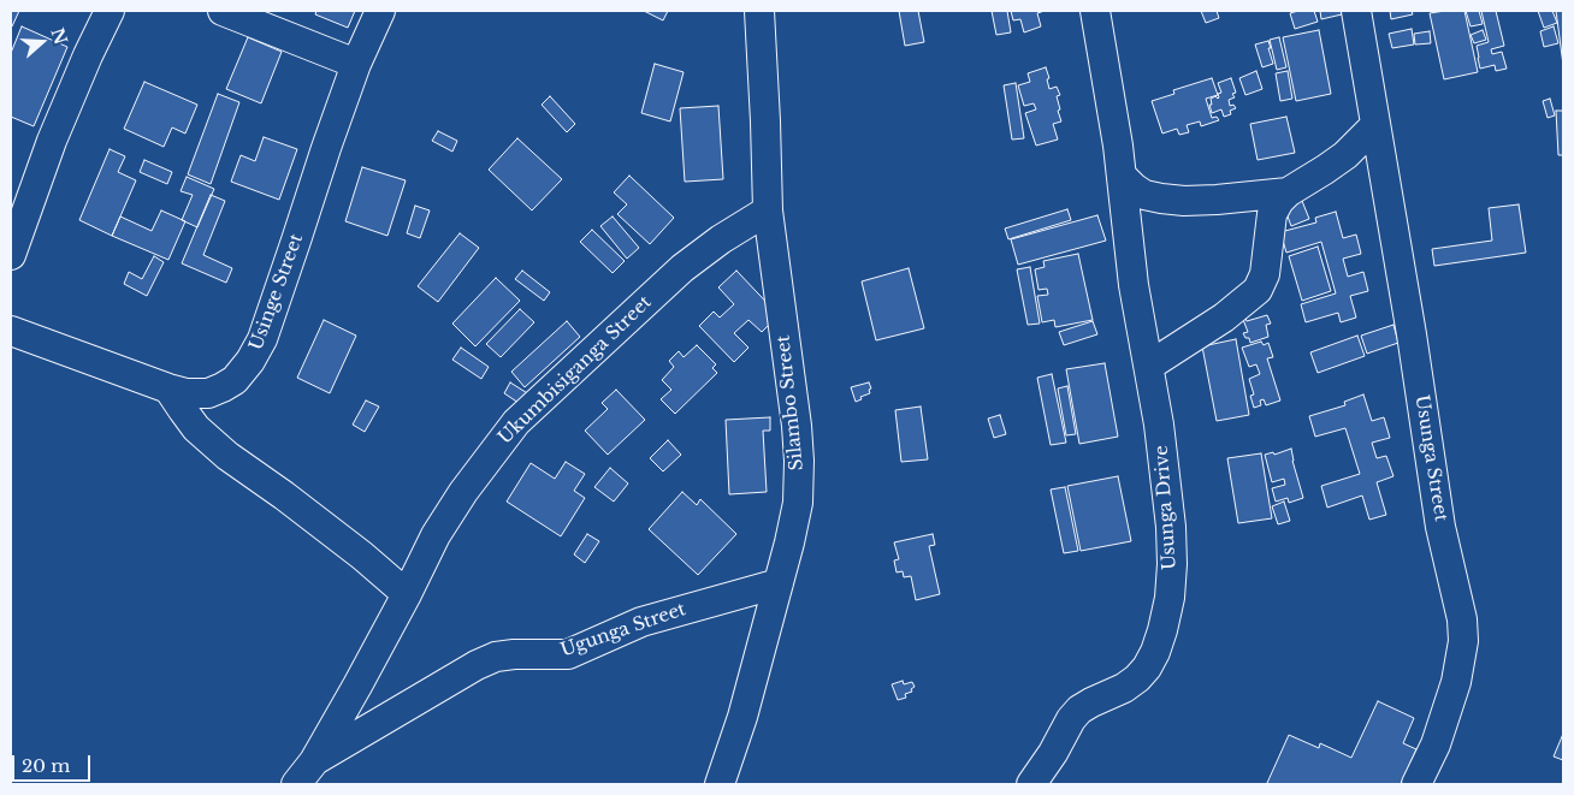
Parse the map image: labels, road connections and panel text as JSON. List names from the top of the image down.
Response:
{
  "streets": {
    "street": [
      "Usinge Street",
      "Ukumbisiganga Street",
      "Silambo Street",
      "Usunga Street",
      "Usunga Drive",
      "Ugunga Street"
    ]
  },
  "crossings": [
    ["Ukumbisiganga Street", "Silambo Street"],
    ["Ukumbisiganga Street", "Ugunga Street"],
    ["Silambo Street", "Ugunga Street"]
  ],
  "scale_bar": "20 m",
  "north": "right"
}
